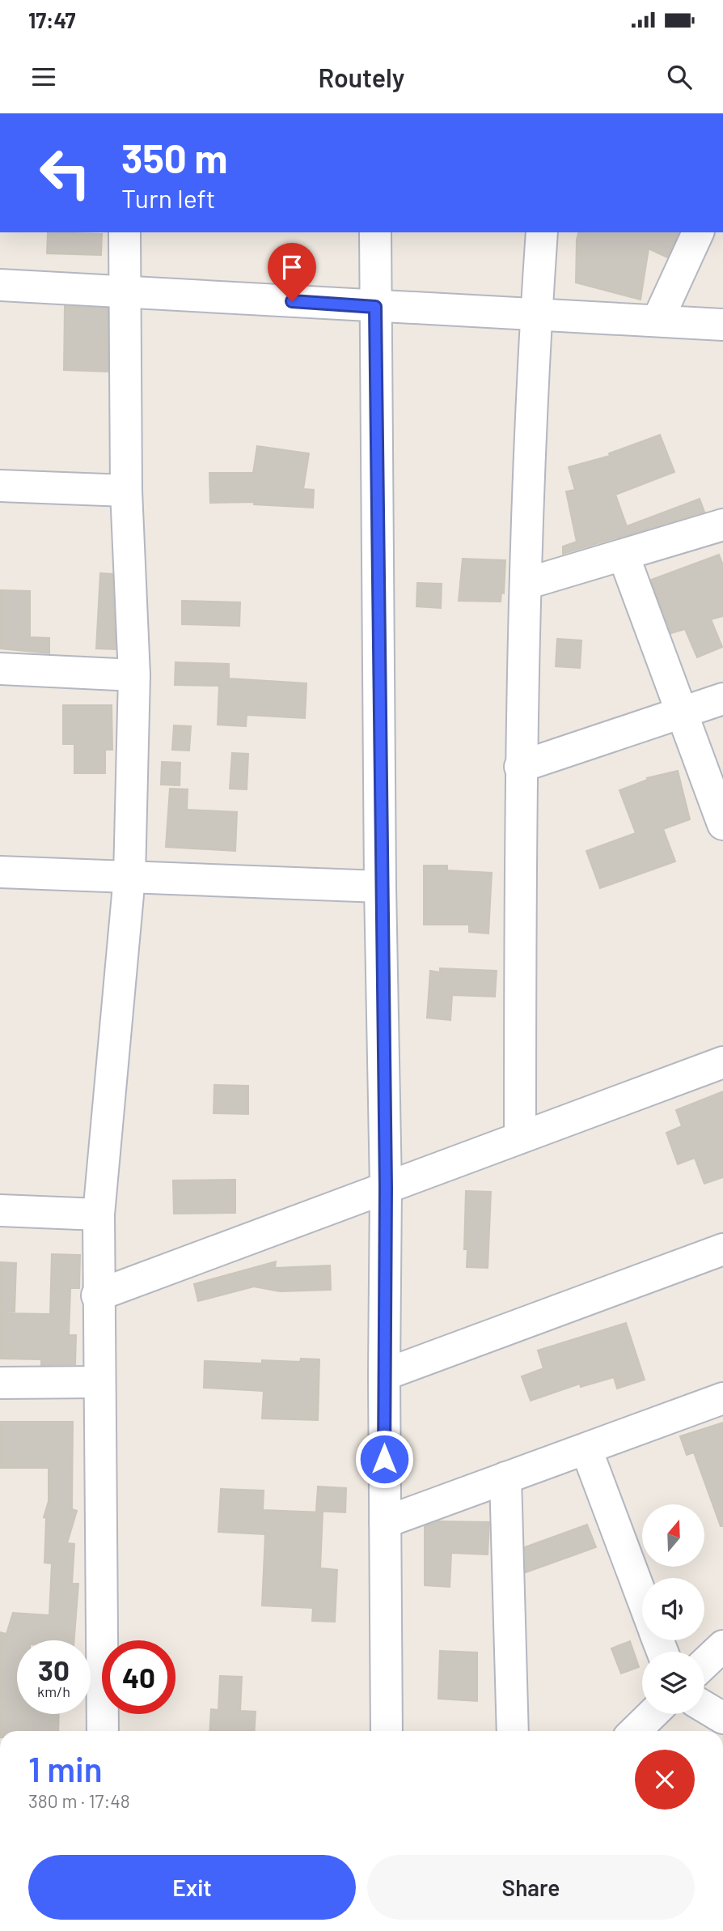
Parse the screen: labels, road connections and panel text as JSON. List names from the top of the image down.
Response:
{
  "north": "top",
  "page": {
    "status": "17:47",
    "header": "Routely",
    "turn": ["350 m", "Turn left"],
    "speed": "30 km/h",
    "limit": "40",
    "heading": ["1 min", "380 m · 17:48"],
    "buttons": ["Exit", "Share"]
  }
}
